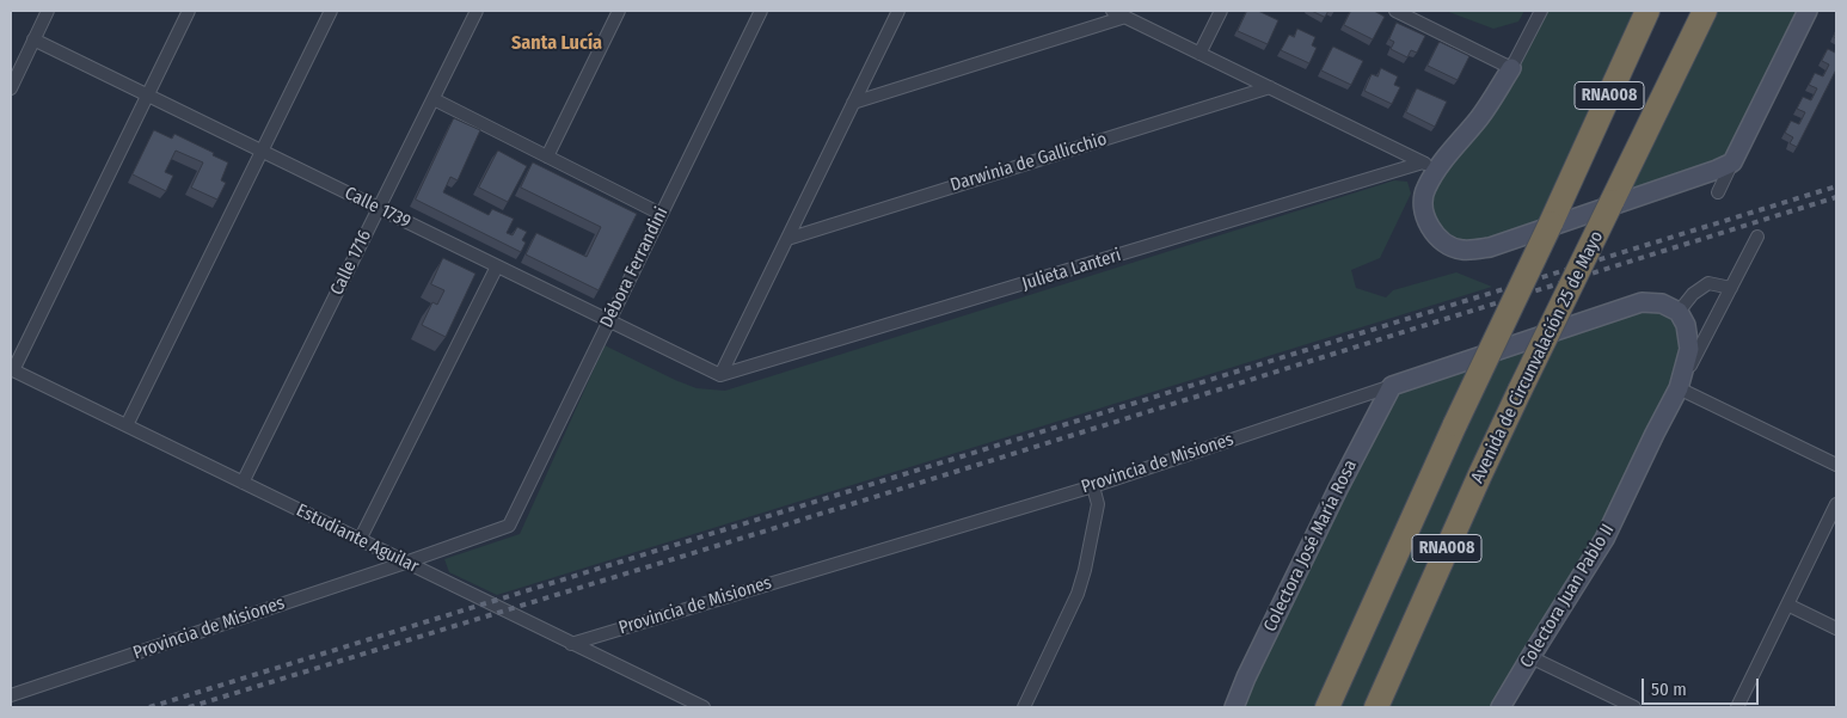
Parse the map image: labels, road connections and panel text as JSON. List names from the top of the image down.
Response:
{
  "streets": {
    "highway": ["RNA008", "Avenida de Circunvalación 25 de Mayo"],
    "main road": ["Provincia de Misiones", "Colectora José María Rosa", "Colectora Juan Pablo II"],
    "street": [
      "Darwinia de Gallicchio",
      "Calle 1739",
      "Calle 1716",
      "Débora Ferrandini",
      "Julieta Lanteri",
      "Estudiante Aguilar"
    ]
  },
  "crossings": [
    ["Calle 1739", "Calle 1716"],
    ["Calle 1739", "Débora Ferrandini"],
    ["Calle 1739", "Julieta Lanteri"],
    ["Calle 1716", "Estudiante Aguilar"],
    ["Débora Ferrandini", "Provincia de Misiones"],
    ["Provincia de Misiones", "Estudiante Aguilar"],
    ["Provincia de Misiones", "Colectora José María Rosa"],
    ["Provincia de Misiones", "Colectora Juan Pablo II"]
  ],
  "districts": ["Santa Lucía"],
  "scale_bar": "50 m"
}
